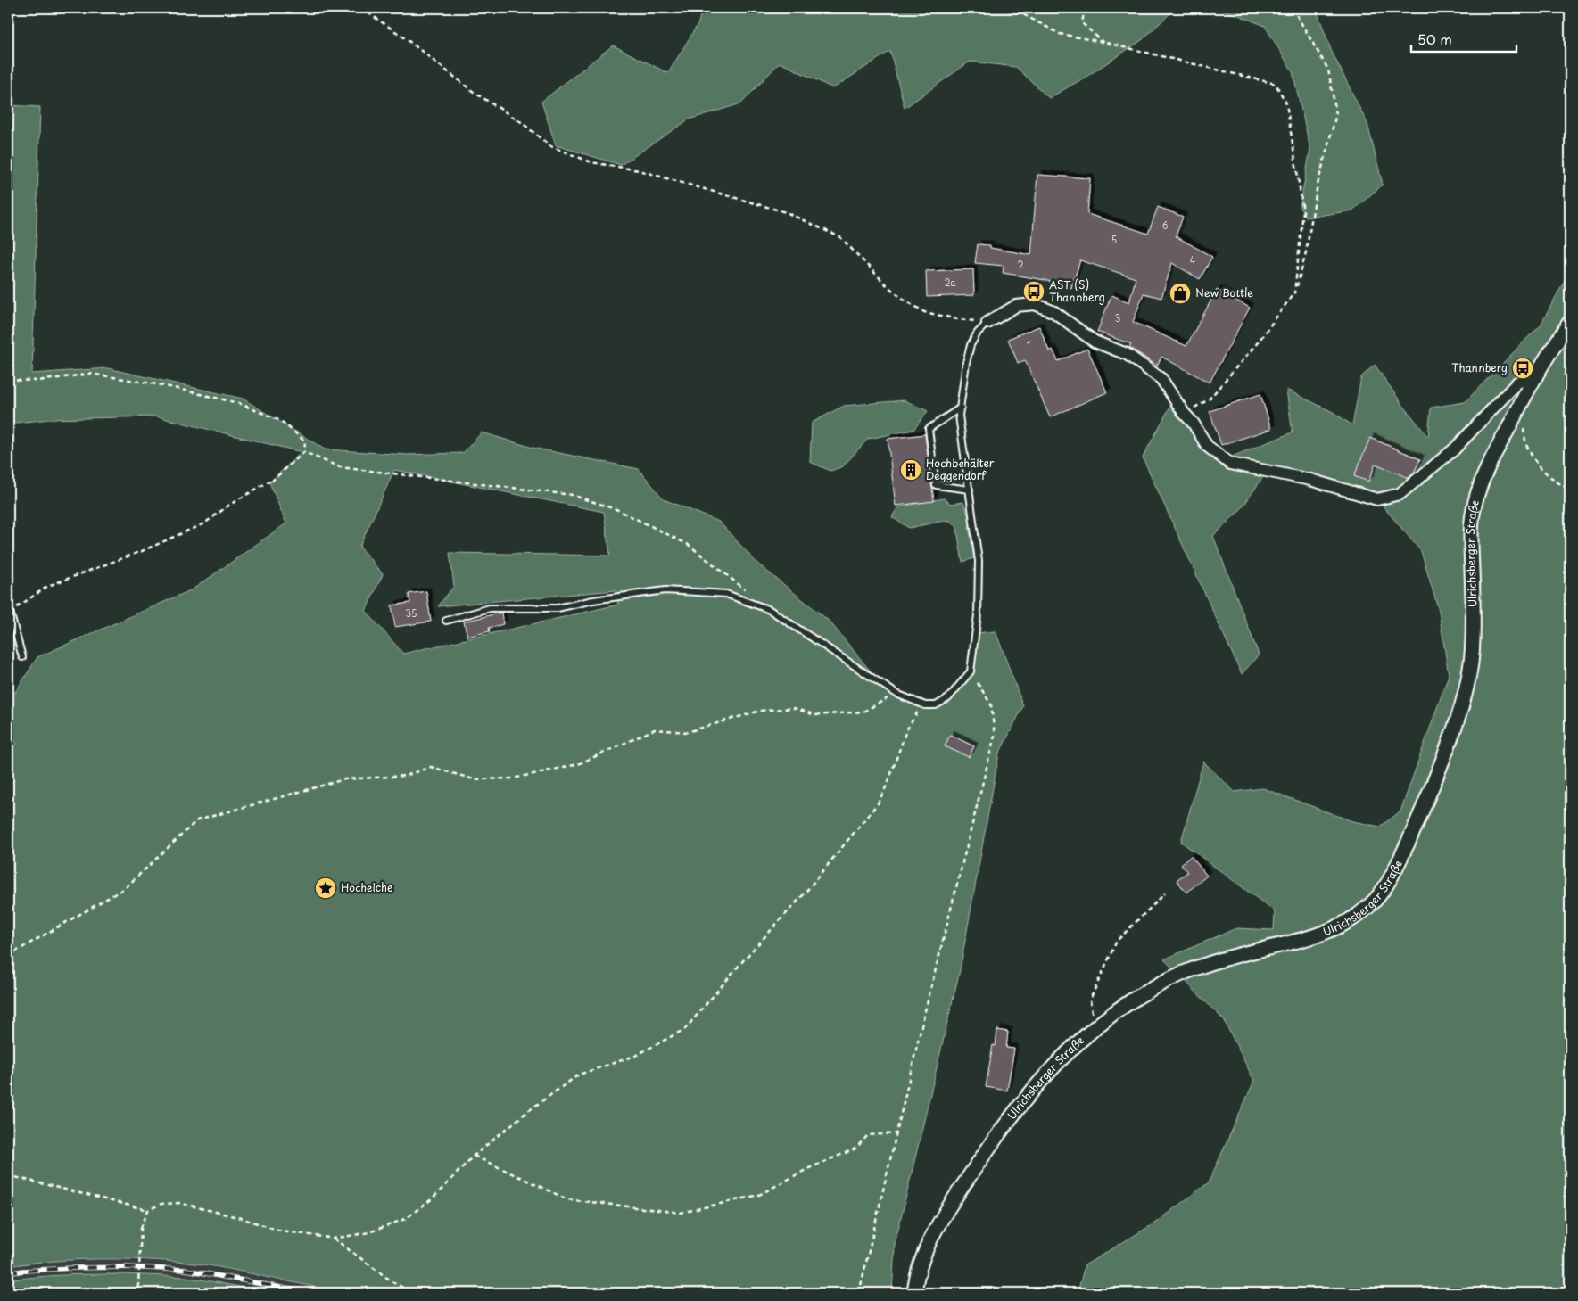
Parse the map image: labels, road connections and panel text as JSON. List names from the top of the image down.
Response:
{
  "streets": {
    "street": ["Ulrichsberger Straße"]
  },
  "places": {
    "bus stop": ["AST (S) Thannberg", "Thannberg"],
    "shop": ["New Bottle"],
    "building": ["Hochbehälter Deggendorf"],
    "place": ["Hocheiche"]
  },
  "house_numbers": [
    "6",
    "5",
    "4",
    "2",
    "2a",
    "3",
    "1",
    "35"
  ],
  "scale_bar": "50 m"
}
